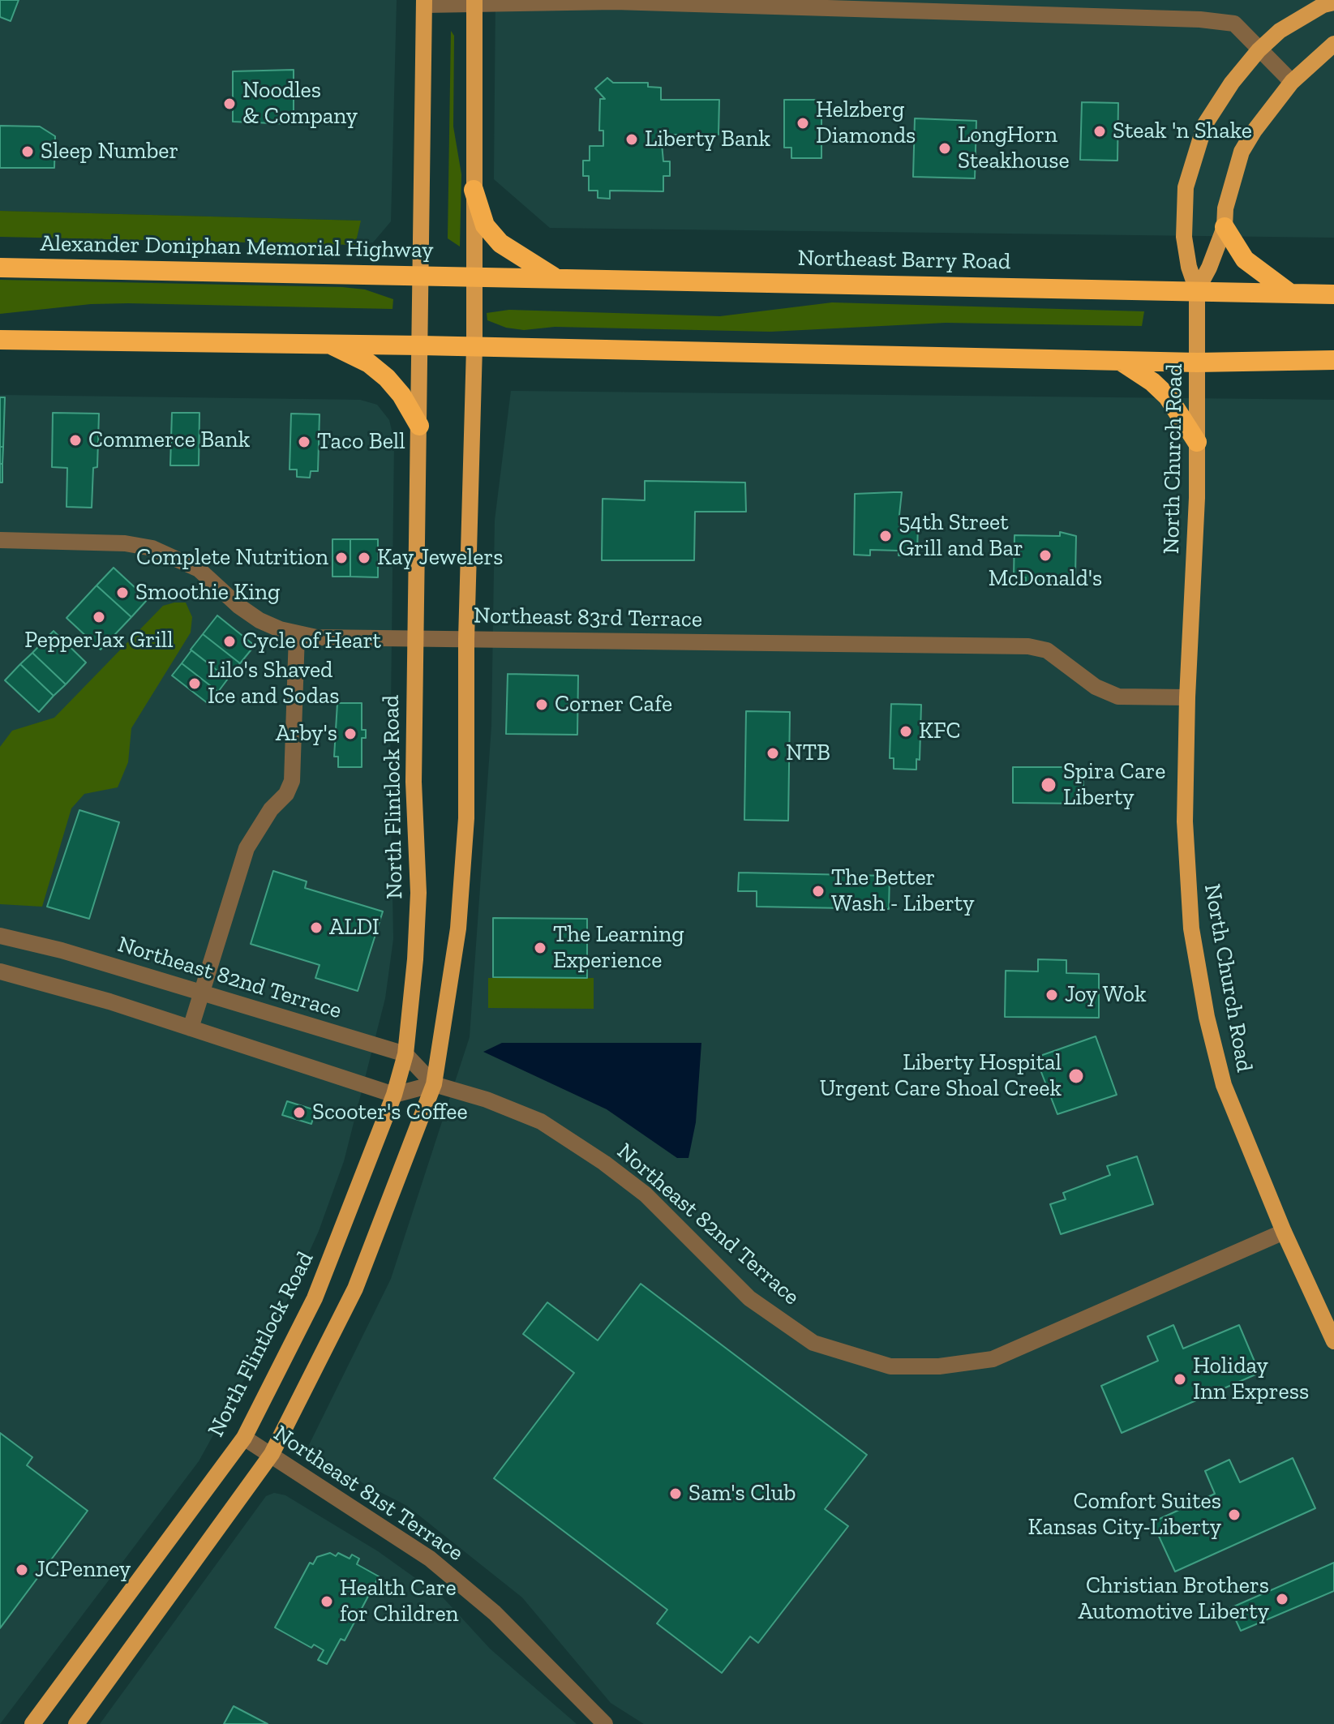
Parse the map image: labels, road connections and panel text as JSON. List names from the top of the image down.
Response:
{
  "streets": {
    "highway": ["Alexander Doniphan Memorial Highway", "Northeast Barry Road"],
    "main road": ["North Church Road", "North Flintlock Road"],
    "street": ["Northeast 83rd Terrace", "Northeast 82nd Terrace", "Northeast 81st Terrace"]
  },
  "crossings": [
    ["Alexander Doniphan Memorial Highway", "Northeast Barry Road"],
    ["Alexander Doniphan Memorial Highway", "North Flintlock Road"],
    ["Northeast Barry Road", "North Church Road"],
    ["North Church Road", "Northeast 83rd Terrace"],
    ["North Church Road", "Northeast 82nd Terrace"],
    ["Northeast 83rd Terrace", "North Flintlock Road"],
    ["North Flintlock Road", "Northeast 82nd Terrace"],
    ["North Flintlock Road", "Northeast 81st Terrace"]
  ],
  "places": [
    "Noodles & Company",
    "Helzberg Diamonds",
    "Steak 'n Shake",
    "Liberty Bank",
    "LongHorn Steakhouse",
    "Sleep Number",
    "Commerce Bank",
    "Taco Bell",
    "54th Street Grill and Bar",
    "McDonald's",
    "Complete Nutrition",
    "Kay Jewelers",
    "Smoothie King",
    "PepperJax Grill",
    "Cycle of Heart",
    "Lilo's Shaved Ice and Sodas",
    "Corner Cafe",
    "KFC",
    "Arby's",
    "NTB",
    "Spira Care Liberty",
    "The Better Wash - Liberty",
    "ALDI",
    "The Learning Experience",
    "Joy Wok",
    "Liberty Hospital Urgent Care Shoal Creek",
    "Scooter's Coffee",
    "Holiday Inn Express",
    "Sam's Club",
    "Comfort Suites Kansas City-Liberty",
    "JCPenney",
    "Christian Brothers Automotive Liberty",
    "Health Care for Children"
  ]
}
